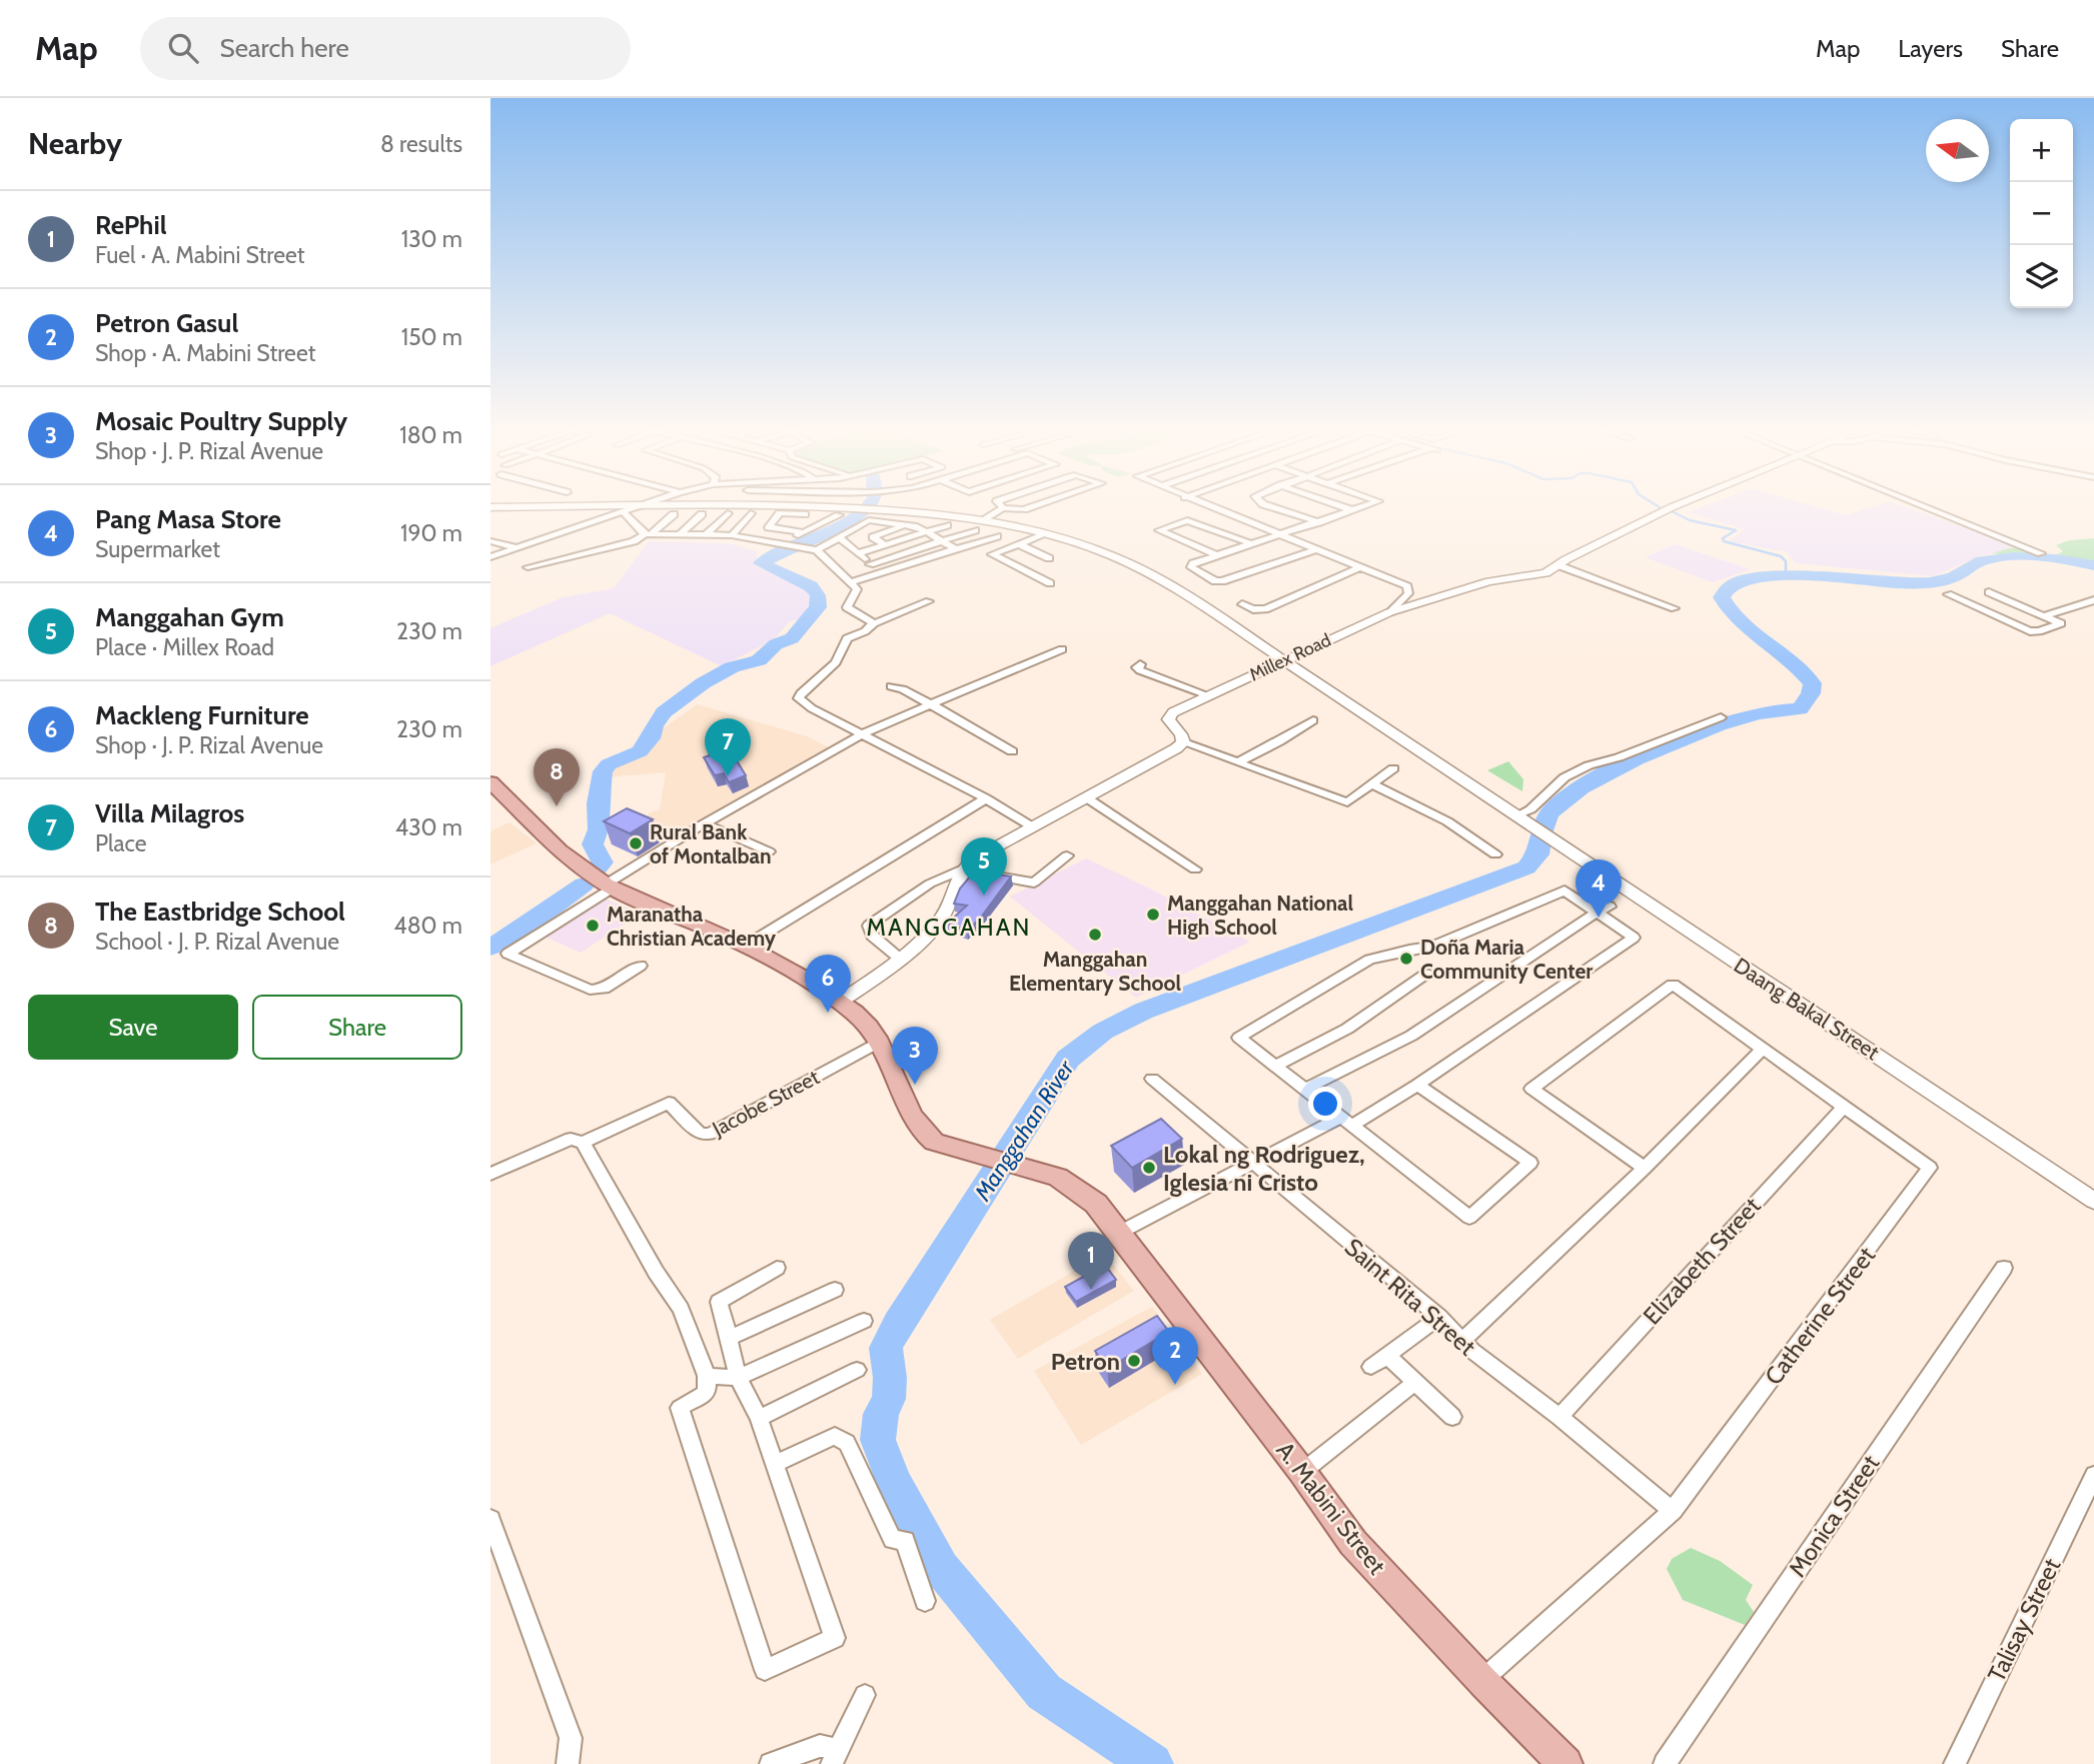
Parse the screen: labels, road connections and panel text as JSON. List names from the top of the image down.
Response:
{
  "streets": {
    "main road": ["A. Mabini Street"],
    "street": [
      "Millex Road",
      "Daang Bakal Street",
      "Jacobe Street",
      "Elizabeth Street",
      "Saint Rita Street",
      "Catherine Street",
      "Monica Street",
      "Talisay Street"
    ]
  },
  "crossings": [
    ["Millex Road", "Daang Bakal Street"],
    ["Jacobe Street", "A. Mabini Street"],
    ["Elizabeth Street", "Saint Rita Street"],
    ["Elizabeth Street", "Catherine Street"],
    ["Saint Rita Street", "Catherine Street"],
    ["Catherine Street", "A. Mabini Street"]
  ],
  "districts": ["MANGGAHAN"],
  "water": ["Manggahan River"],
  "places": [
    "Rural Bank of Montalban",
    "Manggahan National High School",
    "Maranatha Christian Academy",
    "Manggahan Elementary School",
    "Doña Maria Community Center",
    "Lokal ng Rodriguez, Iglesia ni Cristo",
    "Petron"
  ],
  "north": "left",
  "page": {
    "header": "Map",
    "search": "Search here",
    "nav": ["Map", "Layers", "Share"],
    "heading": ["Nearby", "8 results"],
    "map_buttons": ["+", "−"],
    "list": [
      {
        "mark": "1",
        "name": "RePhil",
        "note": "Fuel · A. Mabini Street",
        "value": "130 m"
      },
      {
        "mark": "2",
        "name": "Petron Gasul",
        "note": "Shop · A. Mabini Street",
        "value": "150 m"
      },
      {
        "mark": "3",
        "name": "Mosaic Poultry Supply",
        "note": "Shop · J. P. Rizal Avenue",
        "value": "180 m"
      },
      {
        "mark": "4",
        "name": "Pang Masa Store",
        "note": "Supermarket",
        "value": "190 m"
      },
      {
        "mark": "5",
        "name": "Manggahan Gym",
        "note": "Place · Millex Road",
        "value": "230 m"
      },
      {
        "mark": "6",
        "name": "Mackleng Furniture",
        "note": "Shop · J. P. Rizal Avenue",
        "value": "230 m"
      },
      {
        "mark": "7",
        "name": "Villa Milagros",
        "note": "Place",
        "value": "430 m"
      },
      {
        "mark": "8",
        "name": "The Eastbridge School",
        "note": "School · J. P. Rizal Avenue",
        "value": "480 m"
      }
    ],
    "pins": [
      "7",
      "8",
      "5",
      "4",
      "6",
      "3",
      "1",
      "2"
    ],
    "buttons": ["Save", "Share"]
  }
}
